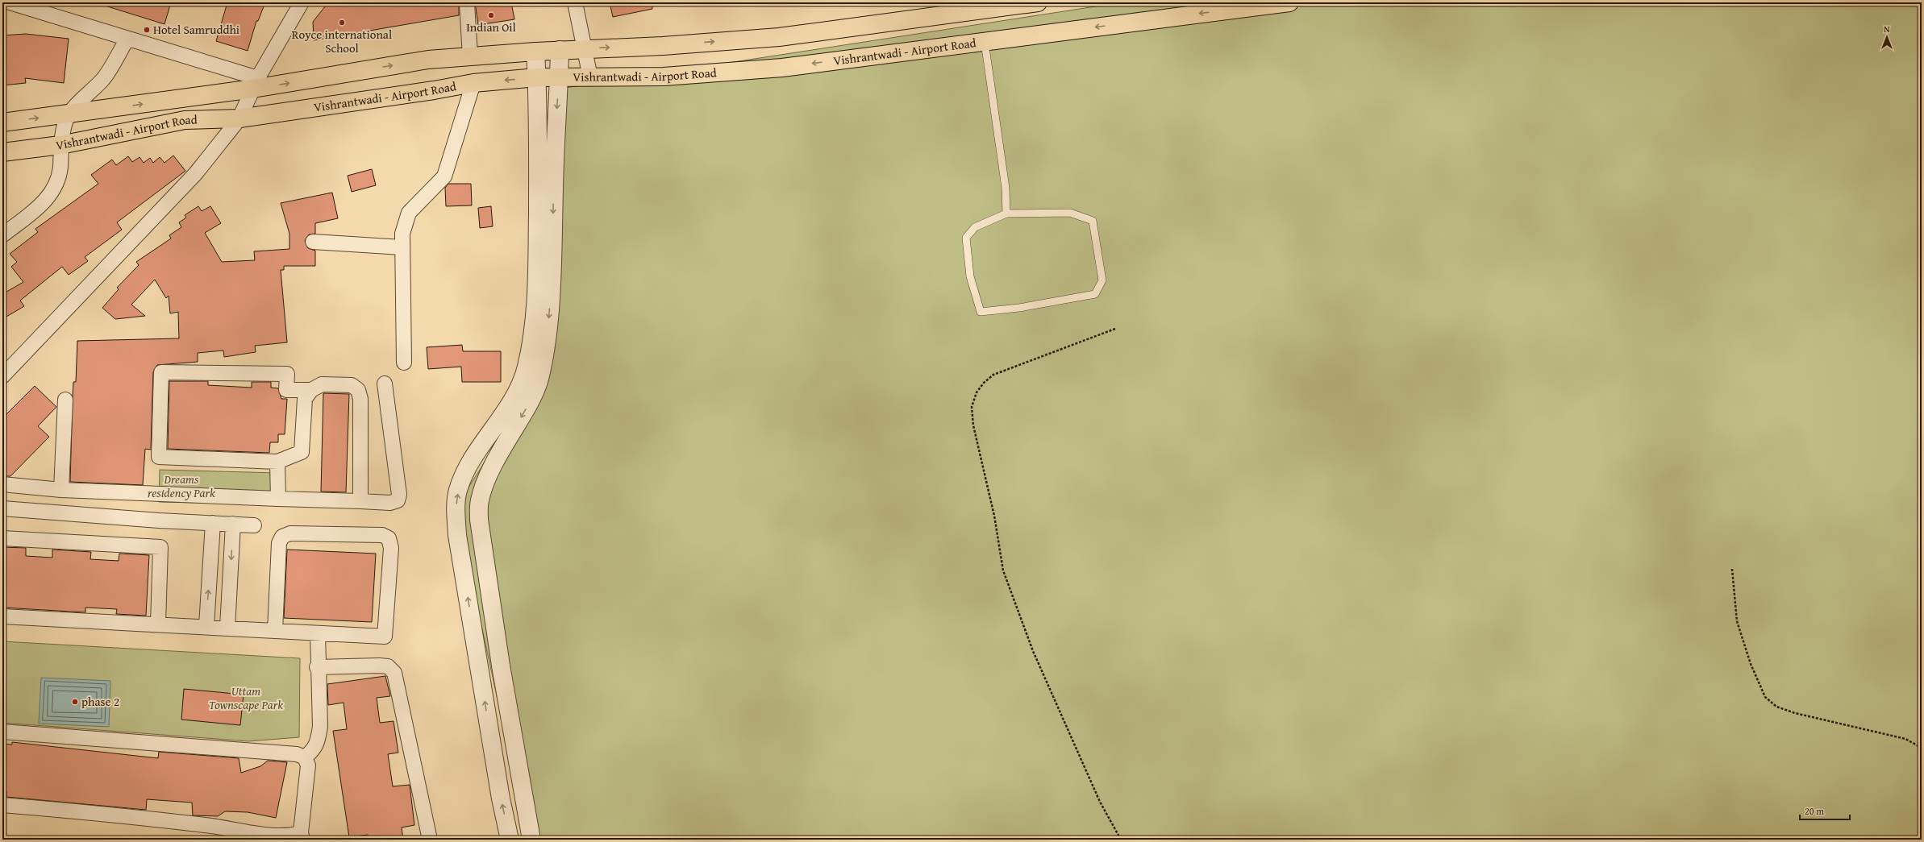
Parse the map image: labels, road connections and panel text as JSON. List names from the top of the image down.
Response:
{
  "streets": {
    "main road": ["Vishrantwadi - Airport Road"]
  },
  "parks": ["Dreams residency Park", "Uttam Townscape Park"],
  "places": [
    "Indian Oil",
    "Royce international School",
    "Hotel Samruddhi",
    "phase 2"
  ],
  "scale_bar": "20 m",
  "north": "top"
}
